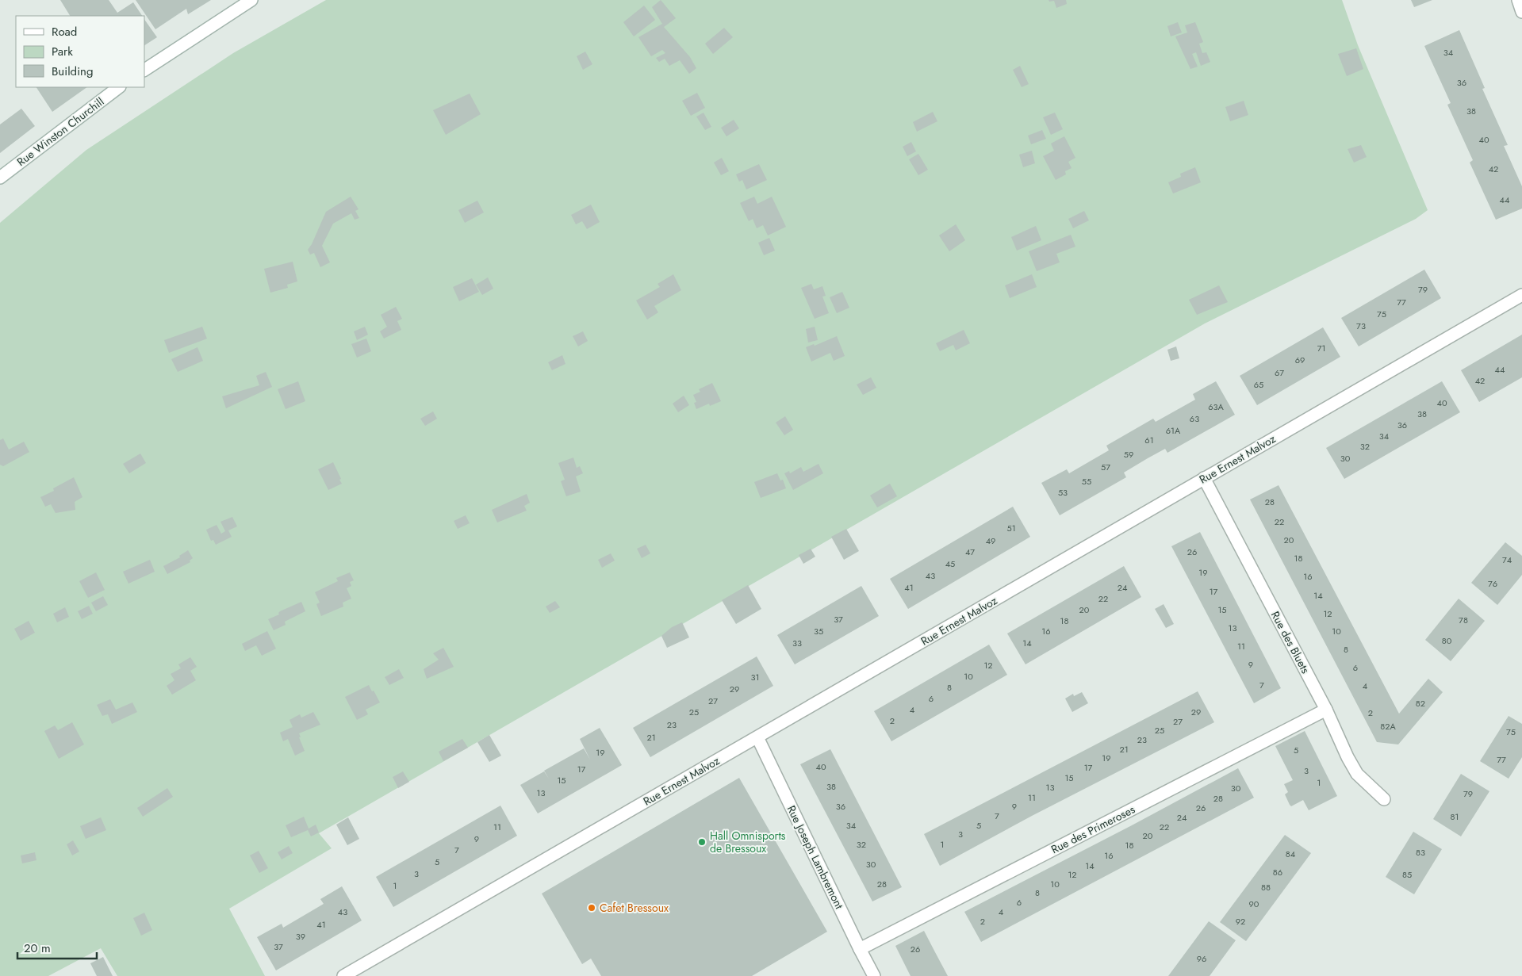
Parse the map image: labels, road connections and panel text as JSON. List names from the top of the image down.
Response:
{
  "streets": {
    "street": [
      "Rue Winston Churchill",
      "Rue Ernest Malvoz",
      "Rue des Bluets",
      "Rue des Primeroses",
      "Rue Joseph Lambremont"
    ]
  },
  "crossings": [
    ["Rue Ernest Malvoz", "Rue des Bluets"],
    ["Rue Ernest Malvoz", "Rue Joseph Lambremont"],
    ["Rue des Bluets", "Rue des Primeroses"],
    ["Rue des Primeroses", "Rue Joseph Lambremont"]
  ],
  "places": ["Hall Omnisports de Bressoux", "Cafet Bressoux"],
  "house_numbers": [
    "34",
    "36",
    "38",
    "40",
    "42",
    "44",
    "79",
    "77",
    "75",
    "73",
    "71",
    "69",
    "44",
    "67",
    "42",
    "65",
    "40",
    "63A",
    "38",
    "63",
    "36",
    "61A",
    "34",
    "61",
    "32",
    "59",
    "30",
    "57",
    "55",
    "53",
    "28",
    "22",
    "51",
    "20",
    "49",
    "47",
    "26",
    "18",
    "74",
    "45",
    "19",
    "43",
    "16",
    "76",
    "41",
    "24",
    "17",
    "14",
    "22",
    "20",
    "15",
    "12",
    "37",
    "78",
    "18",
    "13",
    "35",
    "16",
    "10",
    "80",
    "33",
    "14",
    "11",
    "8",
    "9",
    "12",
    "6",
    "10",
    "31",
    "7",
    "4",
    "8",
    "29",
    "6",
    "27",
    "82",
    "4",
    "25",
    "29",
    "2",
    "2",
    "27",
    "23",
    "82A",
    "25",
    "75",
    "21",
    "23",
    "21",
    "5",
    "19",
    "19",
    "77",
    "40",
    "17",
    "17",
    "3",
    "15",
    "15",
    "1",
    "38",
    "13",
    "30",
    "13",
    "79",
    "11",
    "28",
    "36",
    "9",
    "26",
    "7",
    "81",
    "24",
    "34",
    "5",
    "11",
    "22",
    "3",
    "20",
    "9",
    "32",
    "1",
    "18",
    "7",
    "83",
    "84",
    "16",
    "5",
    "30",
    "14",
    "86",
    "3",
    "12",
    "85",
    "28",
    "10",
    "1",
    "88",
    "8",
    "6",
    "90",
    "43",
    "4",
    "2",
    "92",
    "41",
    "39",
    "37",
    "26",
    "96"
  ],
  "legend": ["Road", "Park", "Building"],
  "scale_bar": "20 m"
}
